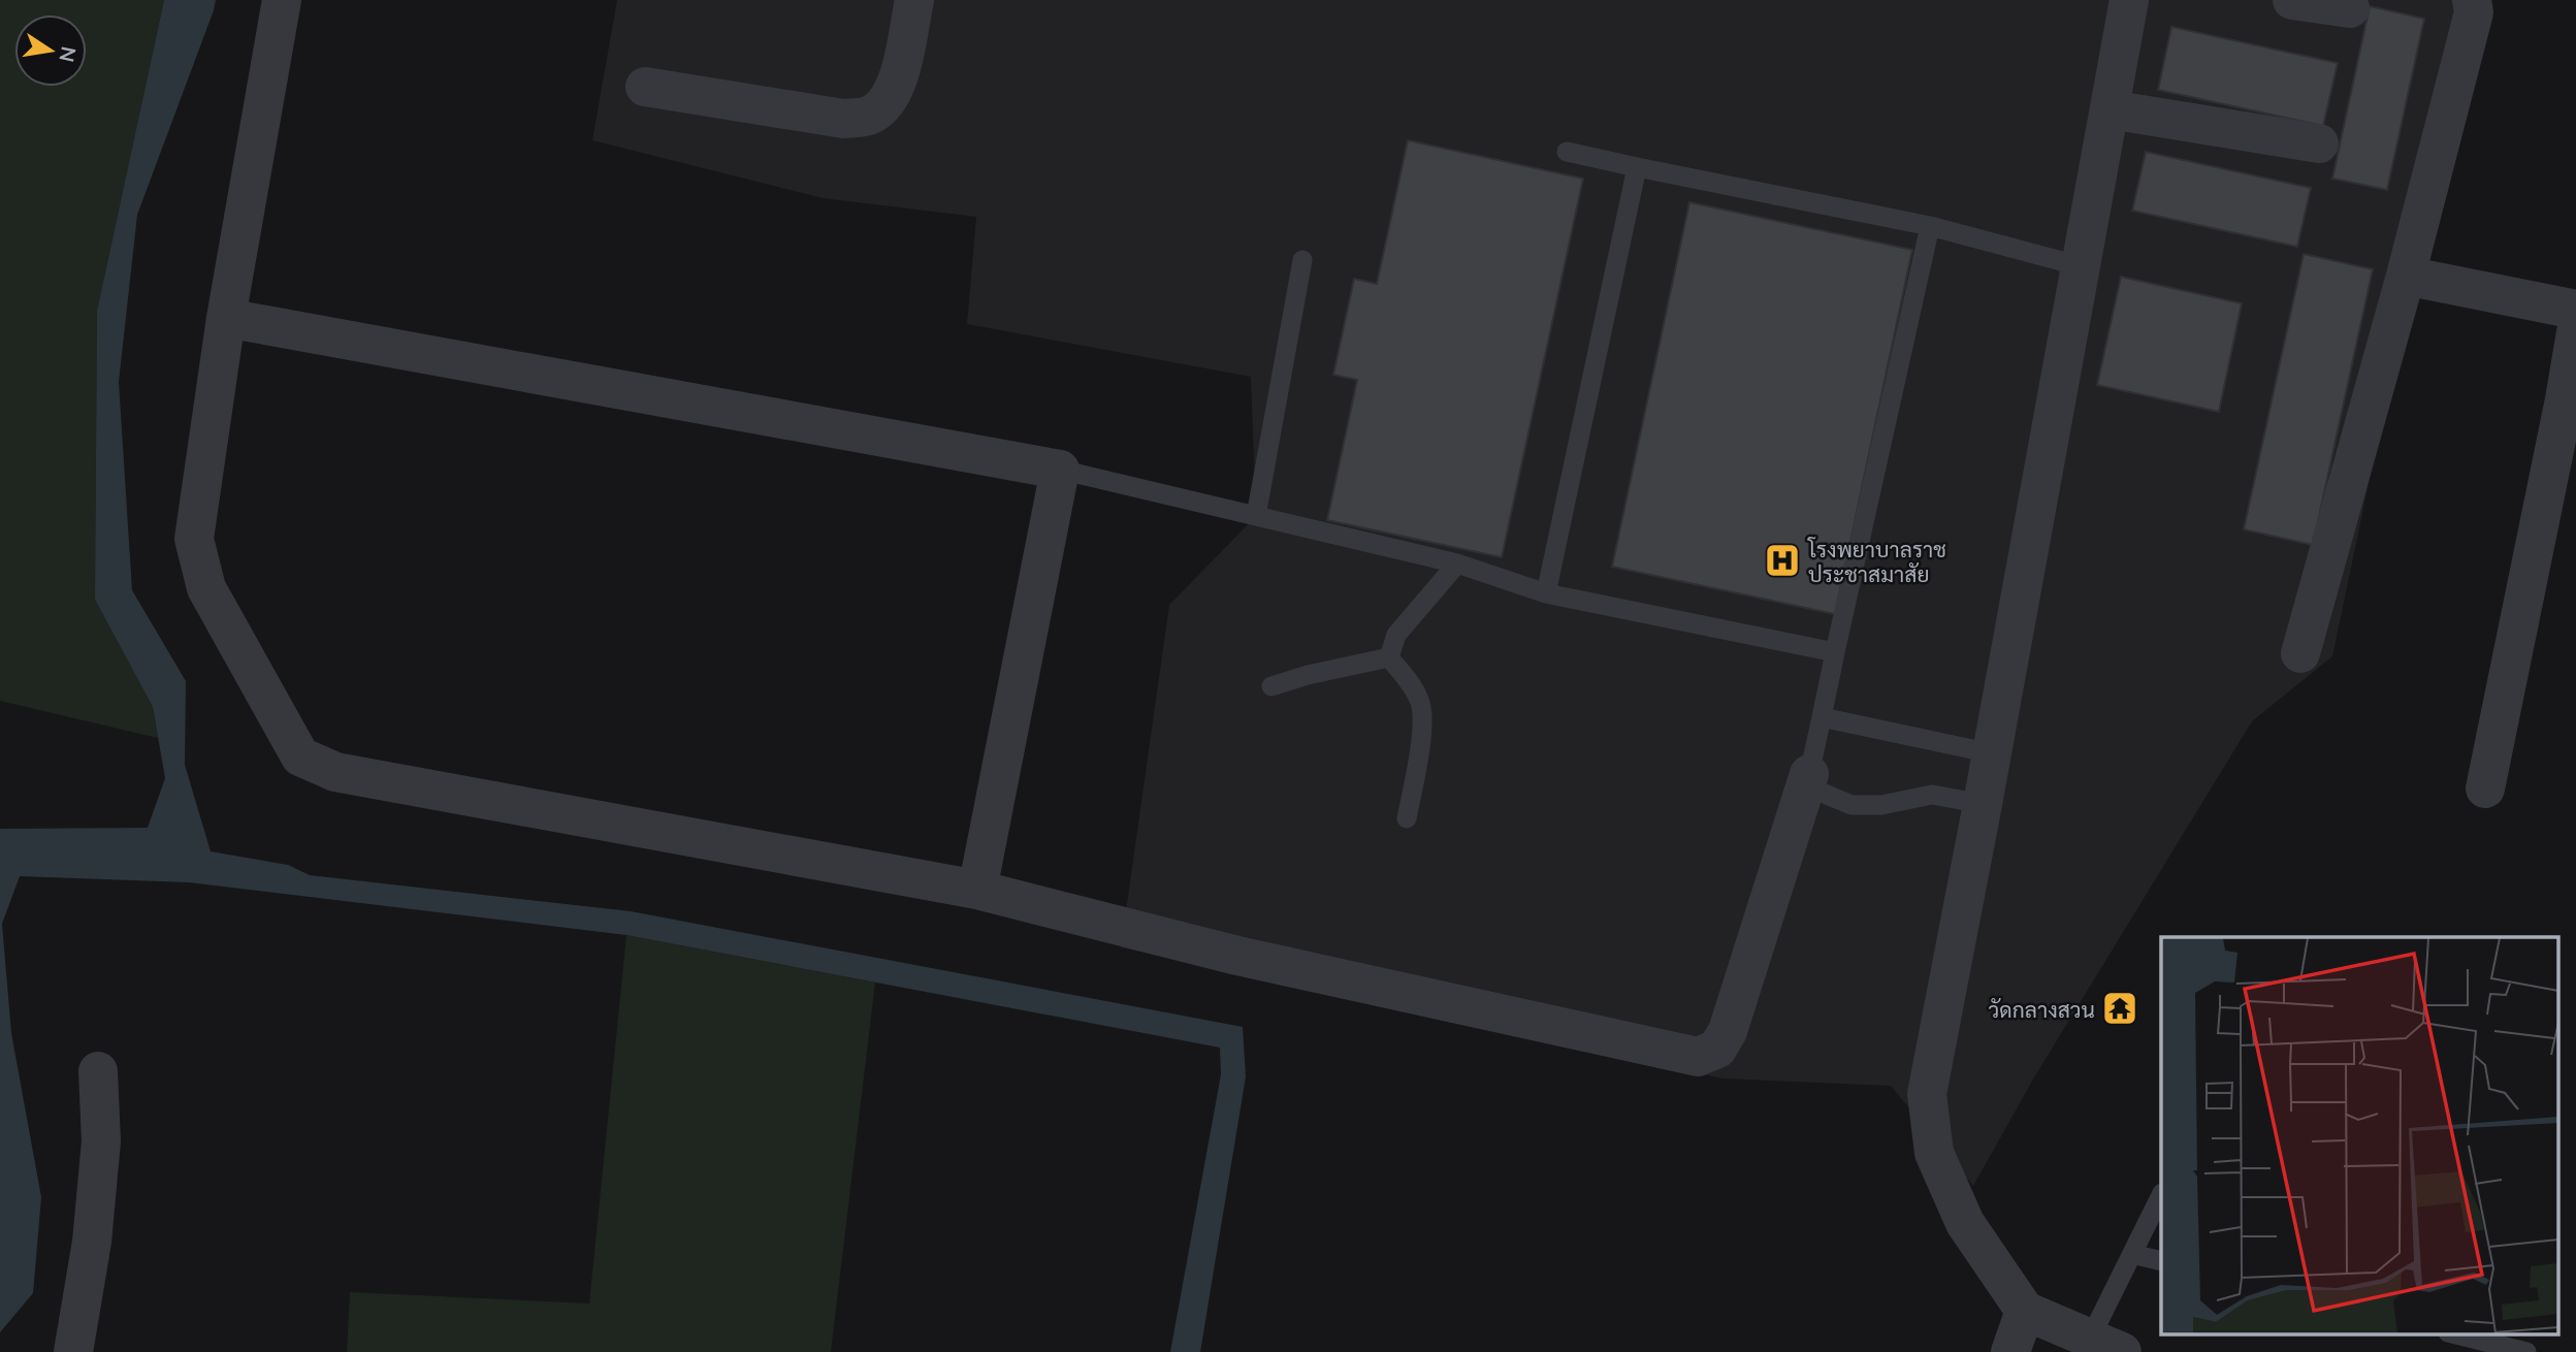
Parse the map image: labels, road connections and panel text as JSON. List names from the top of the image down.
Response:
{
  "places": {
    "hospital": ["โรงพยาบาลราช ประชาสมาสัย"],
    "temple": ["วัดกลางสวน"]
  },
  "north": "right"
}
